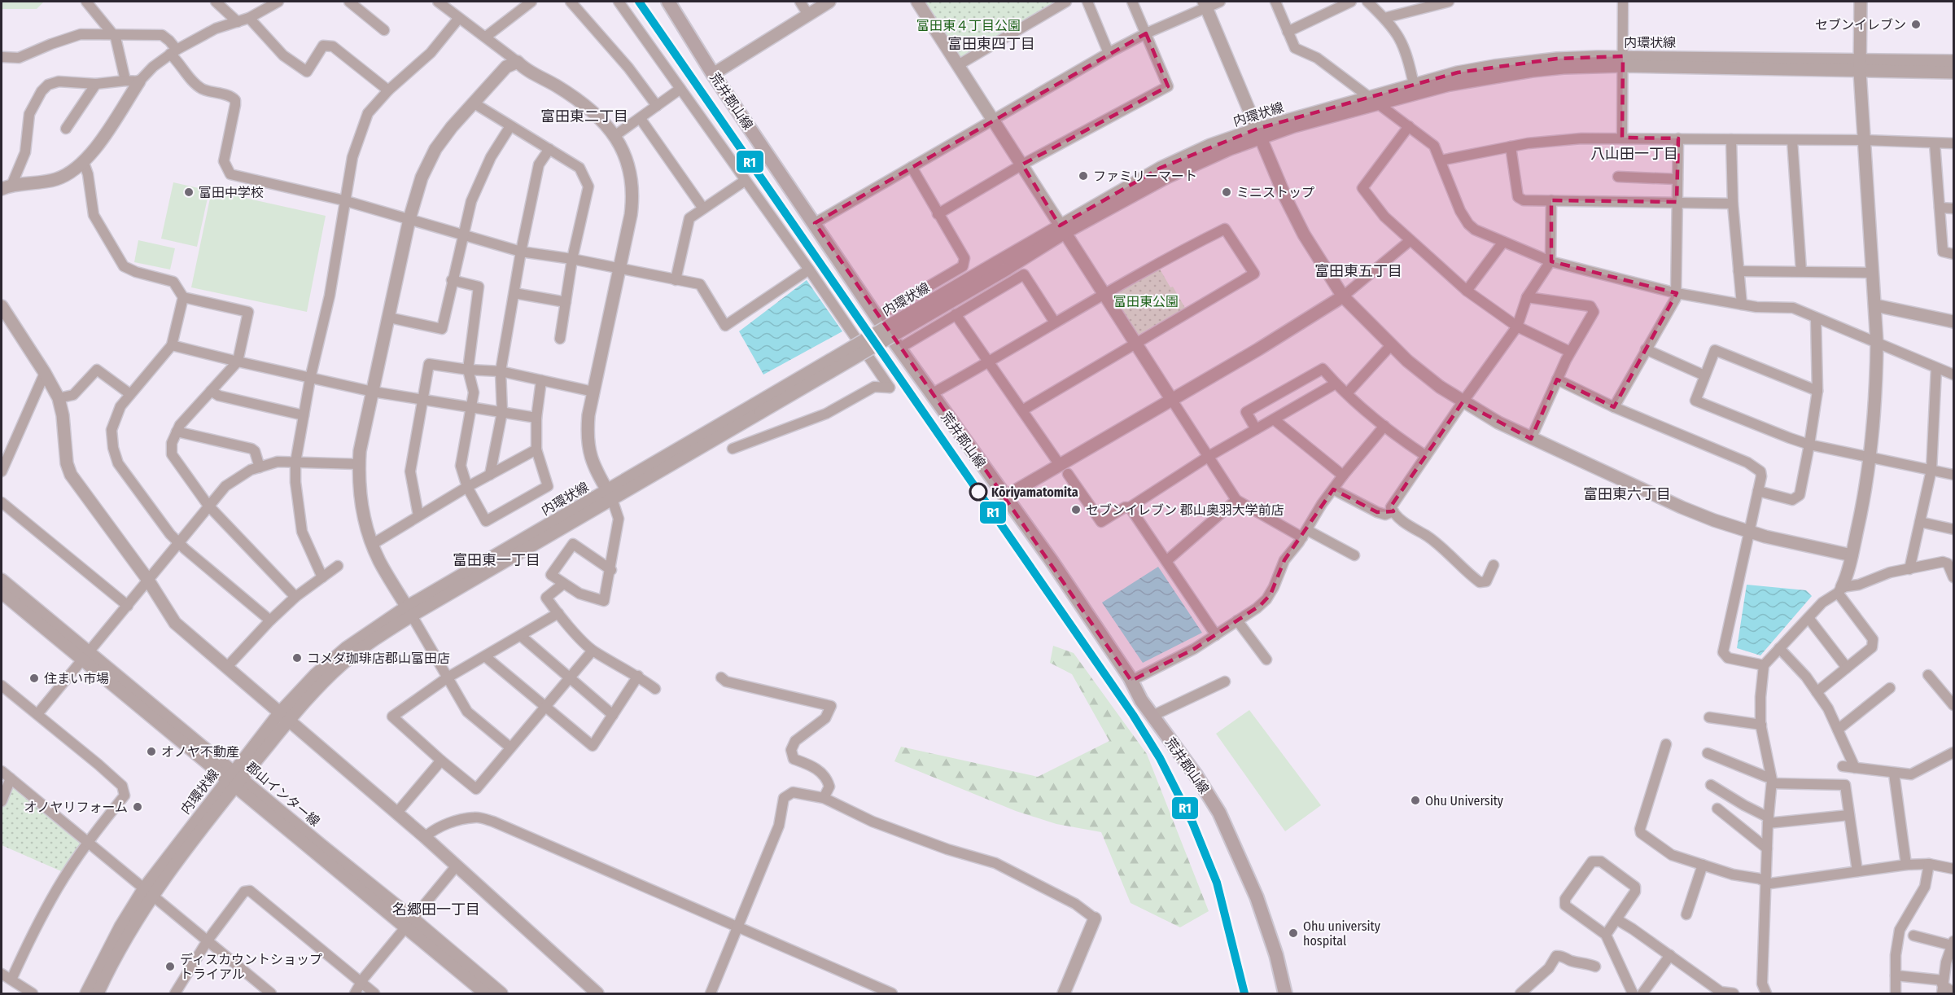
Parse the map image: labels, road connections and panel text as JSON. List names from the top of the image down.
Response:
{
  "streets": {
    "main road": ["荒井郡山線"],
    "street": ["内環状線", "郡山インター線"]
  },
  "crossings": [
    ["内環状線", "郡山インター線"]
  ],
  "districts": [
    "富田東四丁目",
    "富田東二丁目",
    "八山田一丁目",
    "富田東五丁目",
    "富田東六丁目",
    "富田東一丁目",
    "名郷田一丁目"
  ],
  "parks": ["富田東４丁目公園", "富田東公園"],
  "places": [
    "セブンイレブン",
    "ファミリーマート",
    "富田中学校",
    "ミニストップ",
    "Kōriyamatomita",
    "セブンイレブン 郡山奥羽大学前店",
    "コメダ珈琲店郡山富田店",
    "住まい市場",
    "オノヤ不動産",
    "Ohu University",
    "オノヤリフォーム",
    "Ohu university hospital",
    "ディスカウントショップ トライアル"
  ],
  "lines": ["transit line R1"]
}
